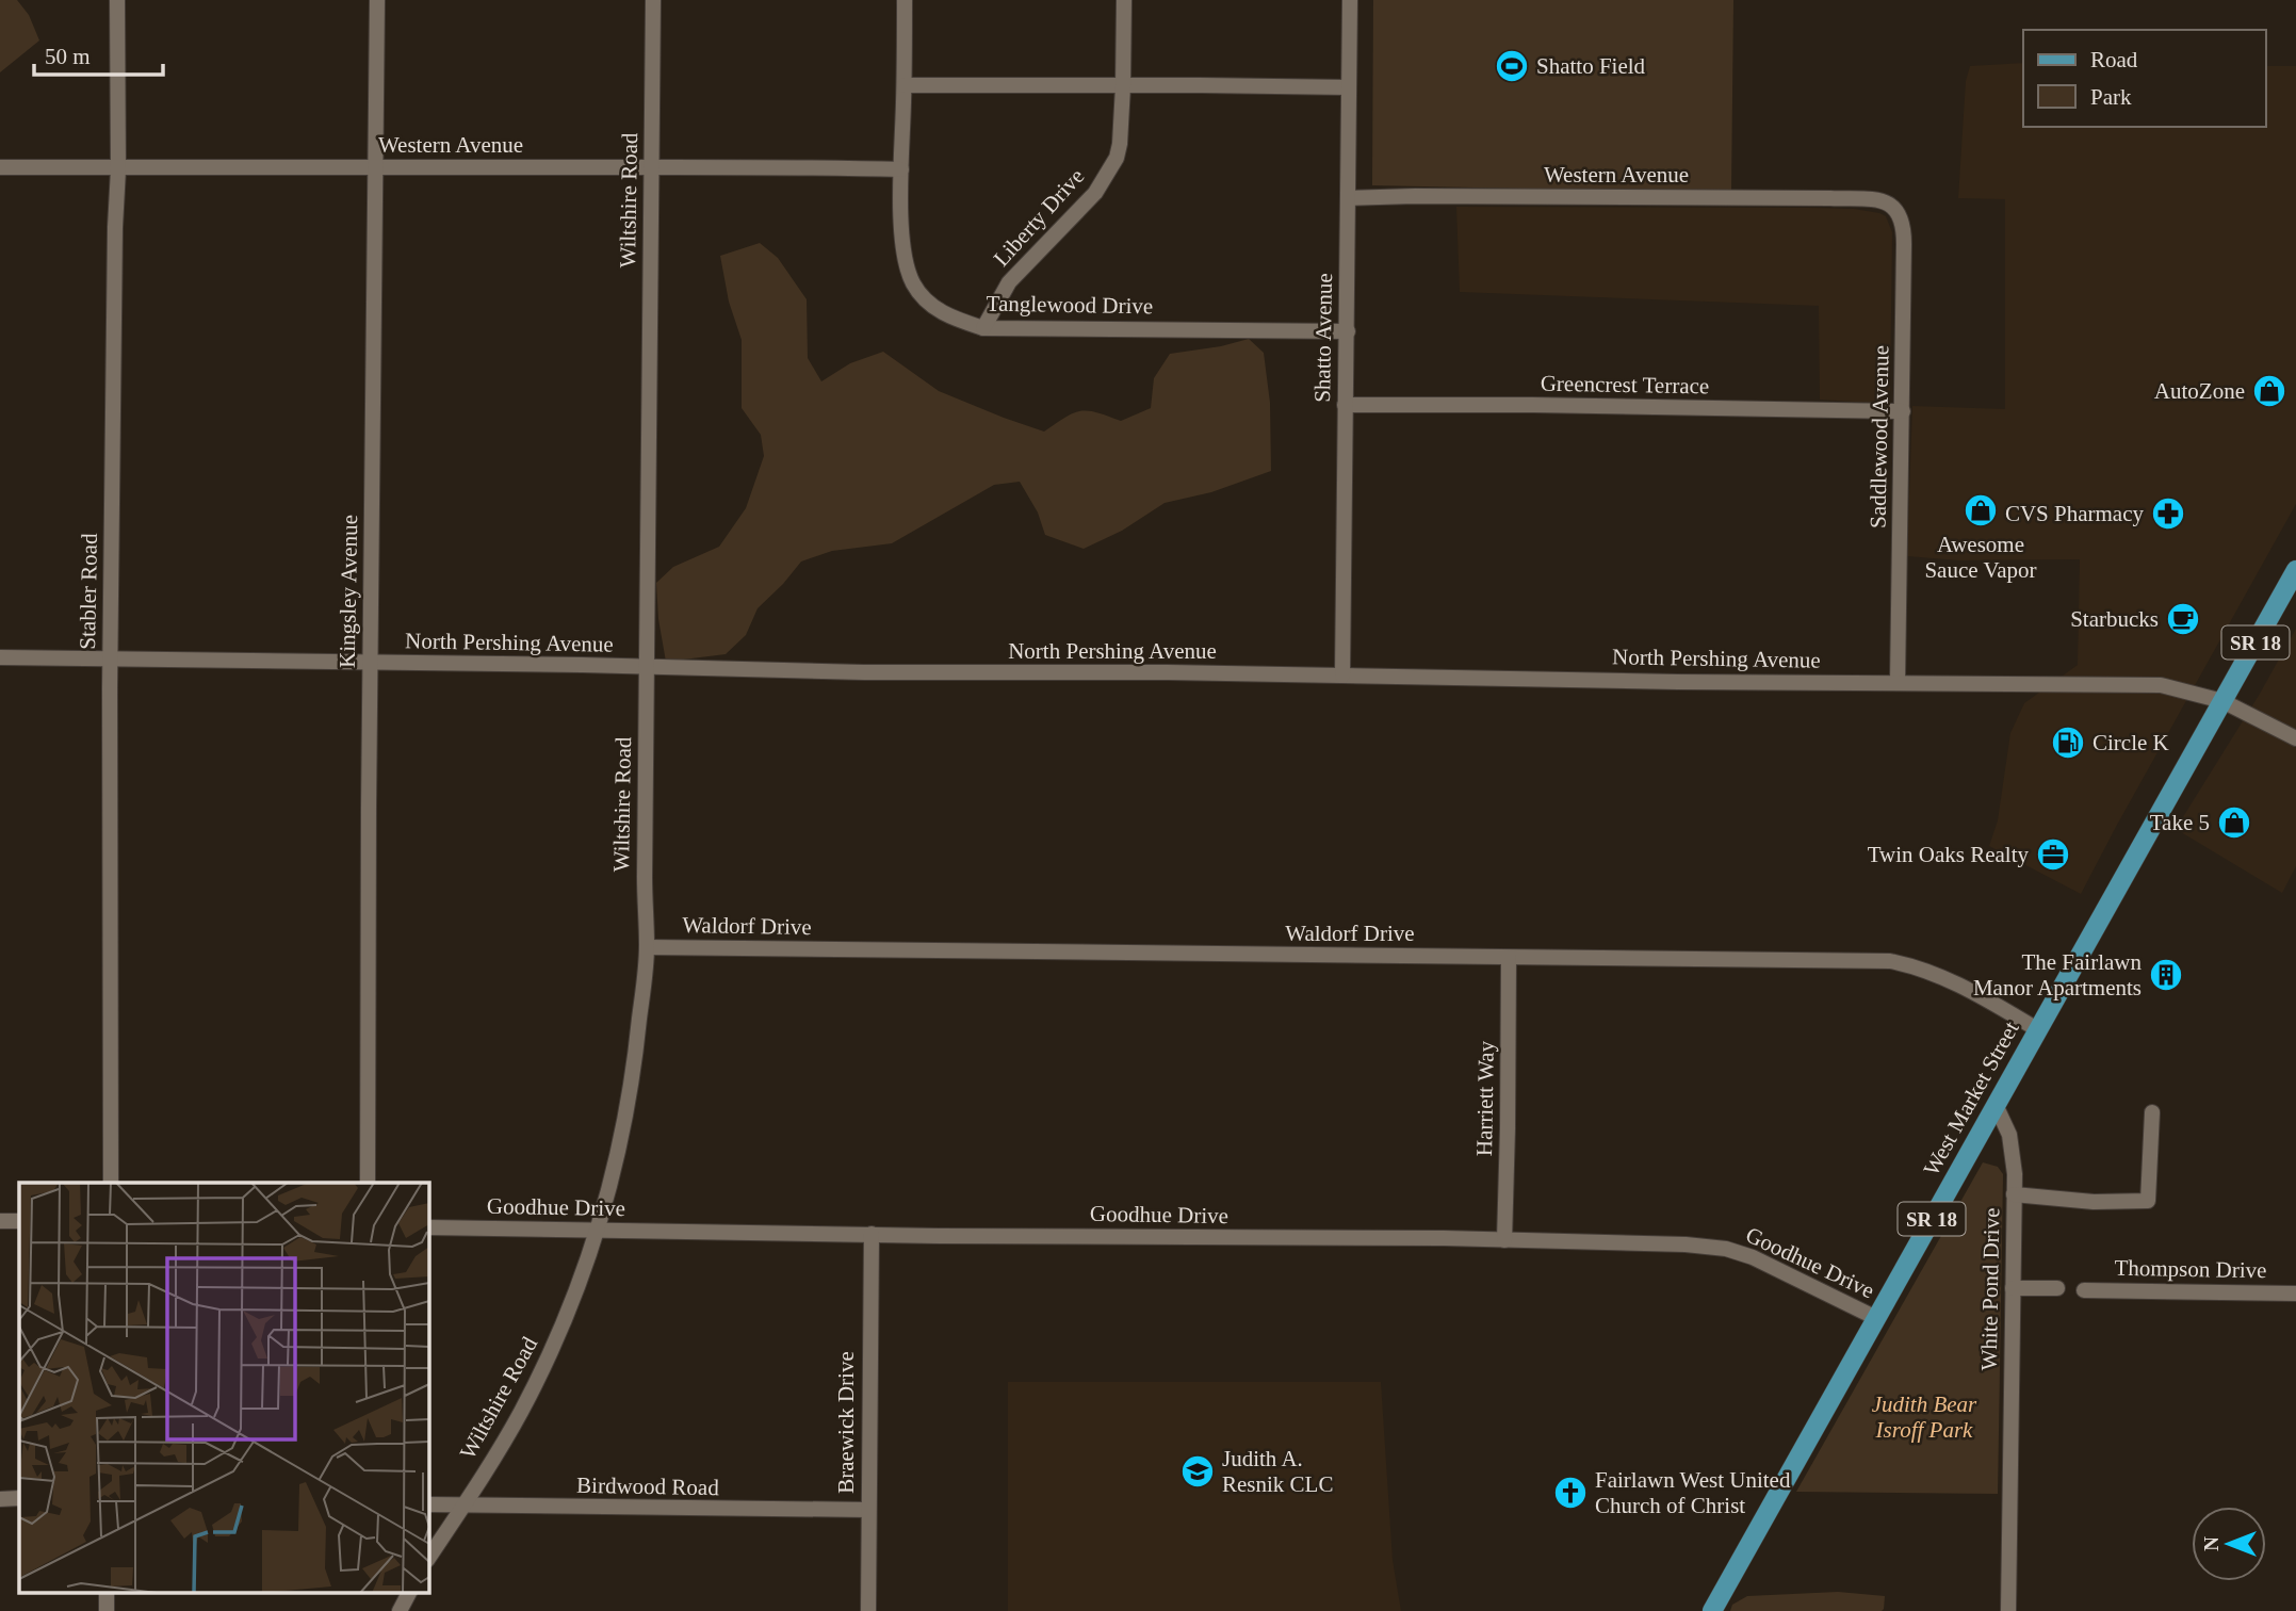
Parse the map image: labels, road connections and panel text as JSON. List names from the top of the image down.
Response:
{
  "streets": {
    "main road": ["SR 18", "West Market Street"],
    "street": [
      "Western Avenue",
      "Wiltshire Road",
      "Liberty Drive",
      "Tanglewood Drive",
      "Shatto Avenue",
      "Greencrest Terrace",
      "Saddlewood Avenue",
      "Stabler Road",
      "Kingsley Avenue",
      "North Pershing Avenue",
      "Waldorf Drive",
      "Harriett Way",
      "Goodhue Drive",
      "Thompson Drive",
      "White Pond Drive",
      "Braewick Drive",
      "Birdwood Road"
    ]
  },
  "crossings": [
    ["Western Avenue", "Wiltshire Road"],
    ["Western Avenue", "Tanglewood Drive"],
    ["Western Avenue", "Shatto Avenue"],
    ["Western Avenue", "Saddlewood Avenue"],
    ["Western Avenue", "Stabler Road"],
    ["Western Avenue", "Kingsley Avenue"],
    ["Wiltshire Road", "North Pershing Avenue"],
    ["Wiltshire Road", "Waldorf Drive"],
    ["Wiltshire Road", "Goodhue Drive"],
    ["Wiltshire Road", "Birdwood Road"],
    ["Liberty Drive", "Tanglewood Drive"],
    ["Tanglewood Drive", "Shatto Avenue"],
    ["Shatto Avenue", "Greencrest Terrace"],
    ["Shatto Avenue", "North Pershing Avenue"],
    ["Greencrest Terrace", "Saddlewood Avenue"],
    ["Saddlewood Avenue", "North Pershing Avenue"],
    ["Stabler Road", "North Pershing Avenue"],
    ["Kingsley Avenue", "North Pershing Avenue"],
    ["North Pershing Avenue", "West Market Street"],
    ["Waldorf Drive", "Harriett Way"],
    ["Waldorf Drive", "West Market Street"],
    ["Harriett Way", "Goodhue Drive"],
    ["West Market Street", "Goodhue Drive"],
    ["West Market Street", "White Pond Drive"],
    ["Goodhue Drive", "Braewick Drive"],
    ["Braewick Drive", "Birdwood Road"]
  ],
  "parks": ["Judith Bear Isroff Park"],
  "places": {
    "sports": ["Shatto Field"],
    "shop": ["AutoZone", "Awesome Sauce Vapor", "Take 5"],
    "pharmacy": ["CVS Pharmacy"],
    "cafe": ["Starbucks"],
    "fuel station": ["Circle K"],
    "office": ["Twin Oaks Realty"],
    "building": ["The Fairlawn Manor Apartments"],
    "school or university": ["Judith A. Resnik CLC"],
    "church": ["Fairlawn West United Church of Christ"]
  },
  "legend": ["Road", "Park"],
  "scale_bar": "50 m",
  "north": "left"
}
